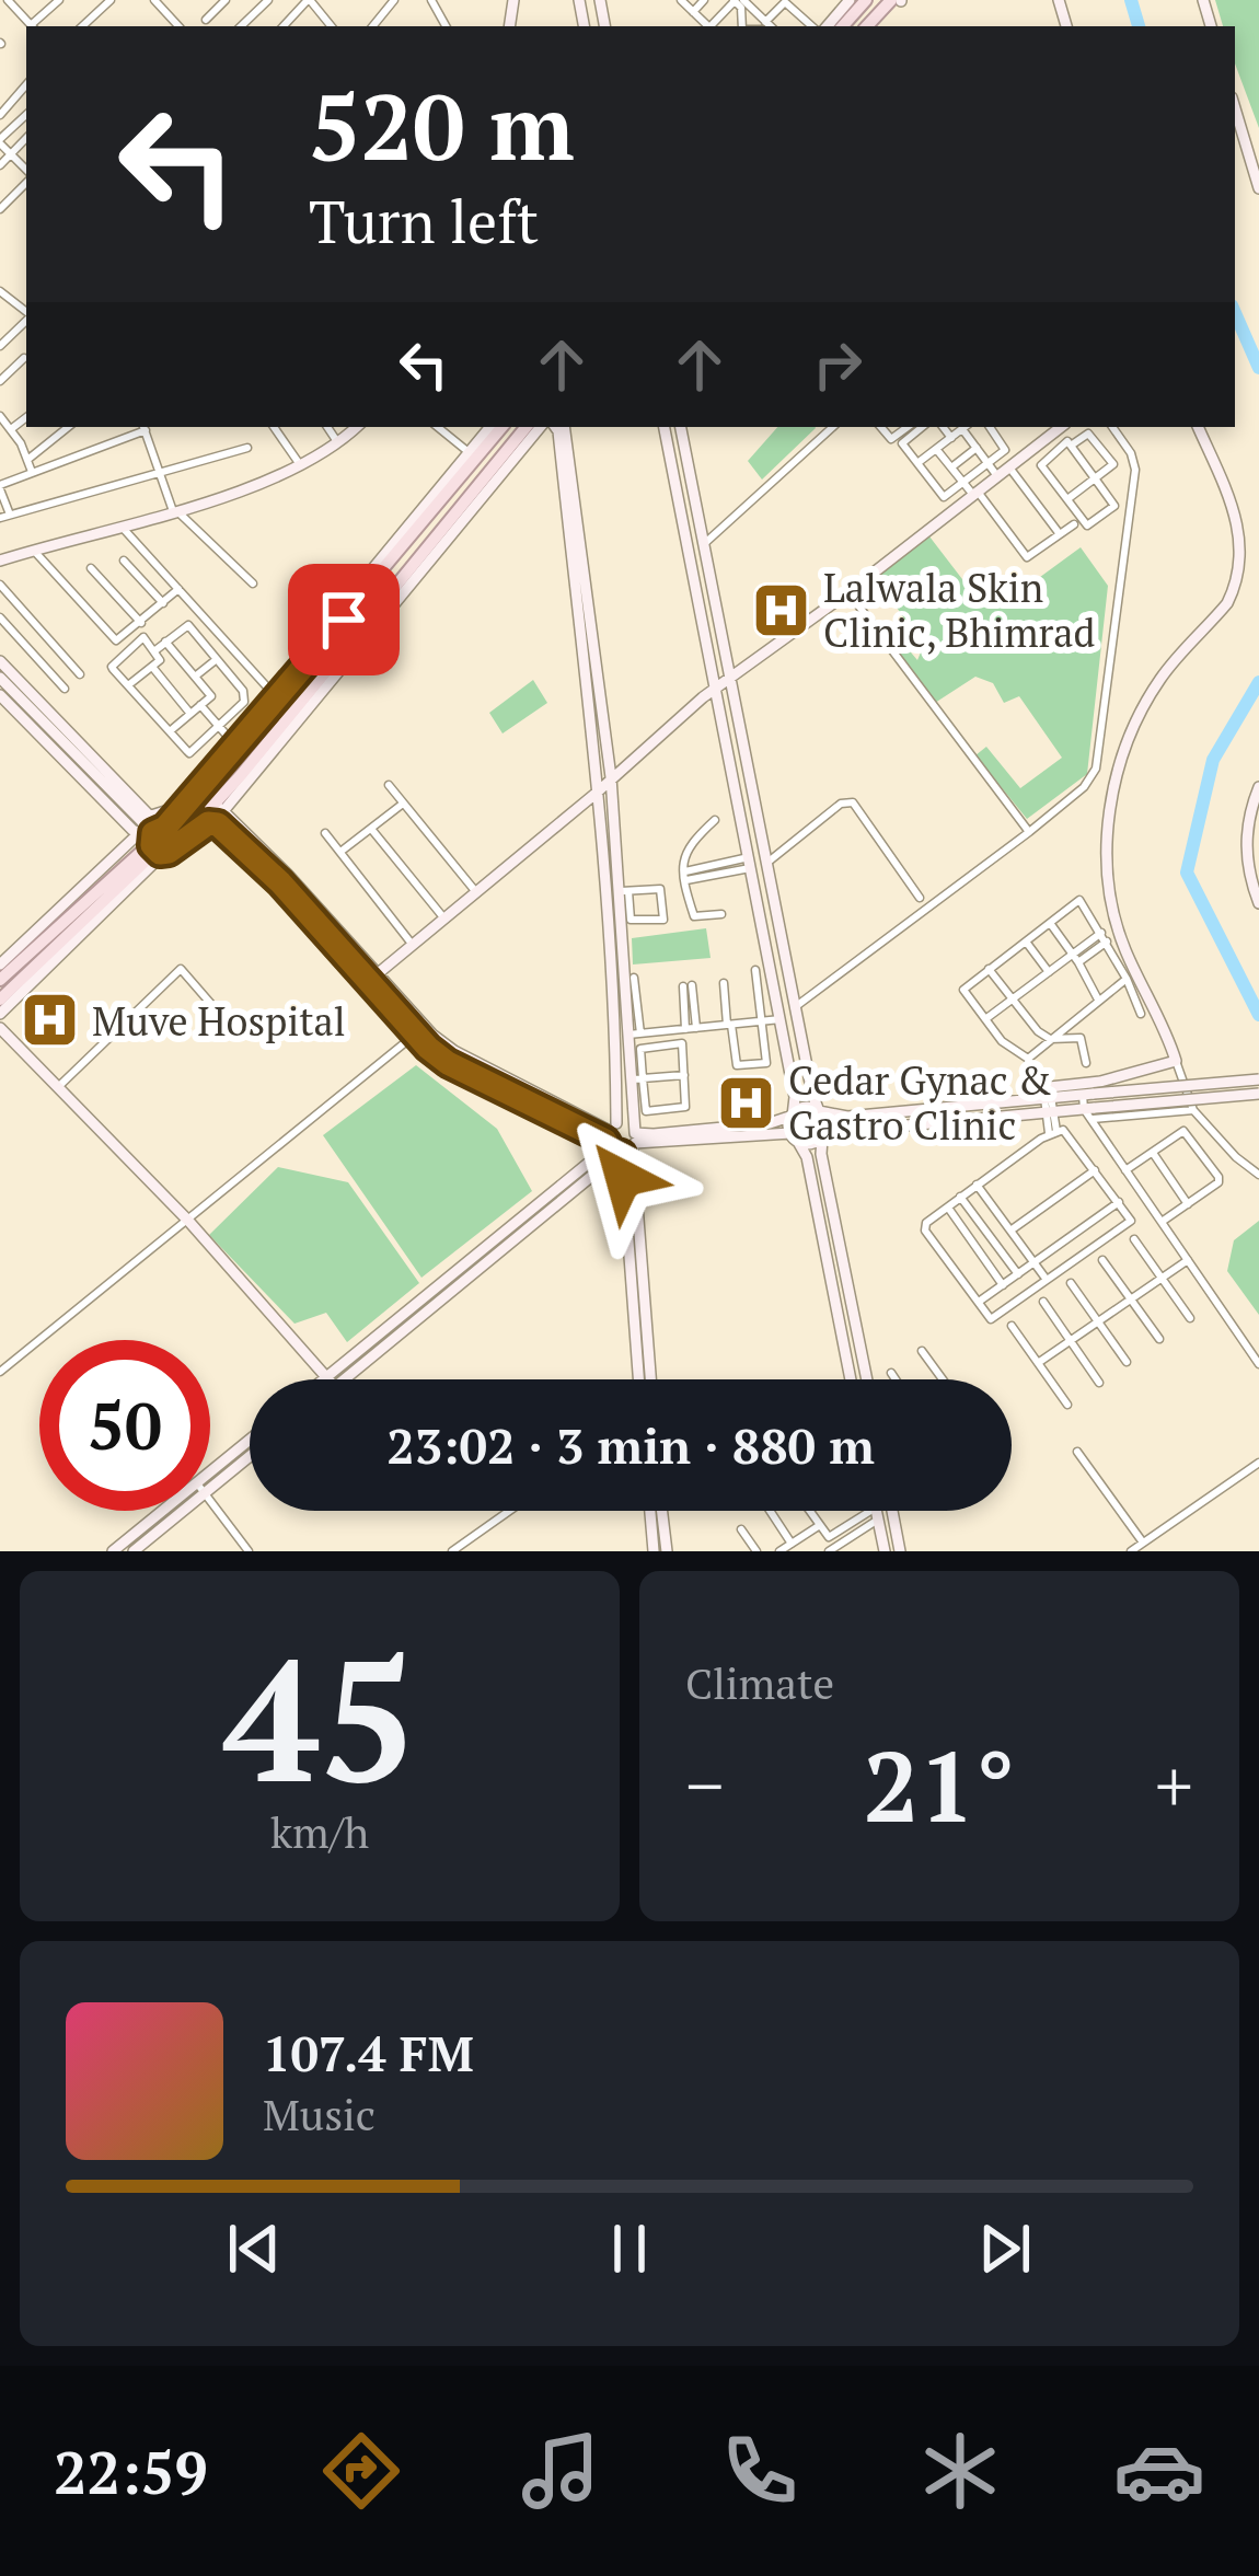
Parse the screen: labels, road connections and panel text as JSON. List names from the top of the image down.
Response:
{
  "places": {
    "hospital": ["Lalwala Skin Clinic, Bhimrad", "Muve Hospital", "Cedar Gynac & Gastro Clinic"]
  },
  "page": {
    "turn": ["520 m", "Turn left"],
    "limit": "50",
    "trip": "23:02 · 3 min · 880 m",
    "tile": [
      ["45", "km/h"],
      "Climate"
    ],
    "heat": ["−", "21°", "+"],
    "song": ["107.4 FM", "Music"],
    "tabs": "22:59"
  }
}
